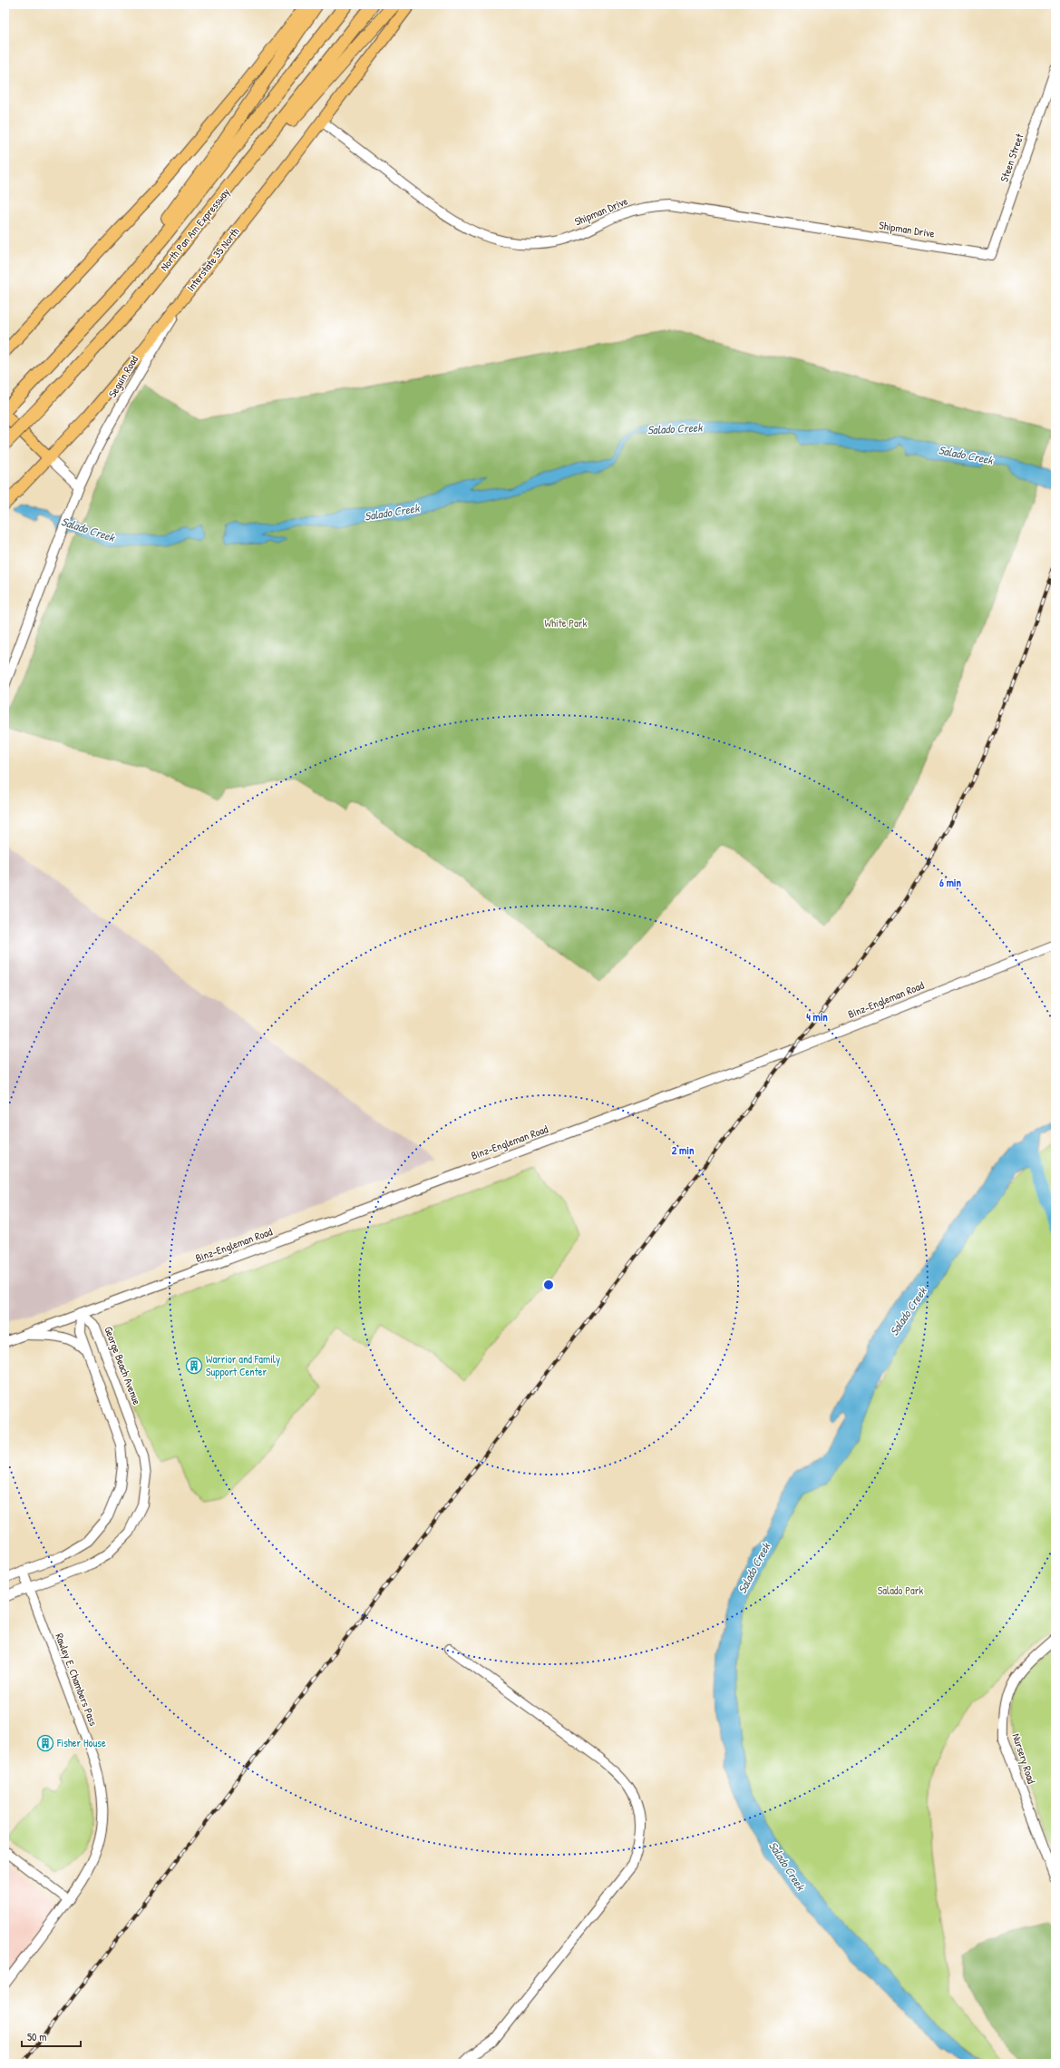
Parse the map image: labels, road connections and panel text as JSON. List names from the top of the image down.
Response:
{
  "streets": {
    "highway": ["North Pan Am Expressway"],
    "main road": ["Interstate 35 North"],
    "street": [
      "Steen Street",
      "Shipman Drive",
      "Seguin Road",
      "Binz-Engleman Road",
      "George Beach Avenue",
      "Rawley E. Chambers Pass",
      "Nursery Road"
    ]
  },
  "crossings": [
    ["Steen Street", "Shipman Drive"],
    ["Shipman Drive", "Interstate 35 North"],
    ["Interstate 35 North", "Seguin Road"],
    ["Binz-Engleman Road", "George Beach Avenue"],
    ["George Beach Avenue", "Rawley E. Chambers Pass"]
  ],
  "water": ["Salado Creek"],
  "parks": ["White Park", "Salado Park"],
  "places": {
    "building": ["Warrior and Family Support Center", "Fisher House"]
  },
  "scale_bar": "50 m",
  "rings": ["6 min", "4 min", "2 min"]
}
